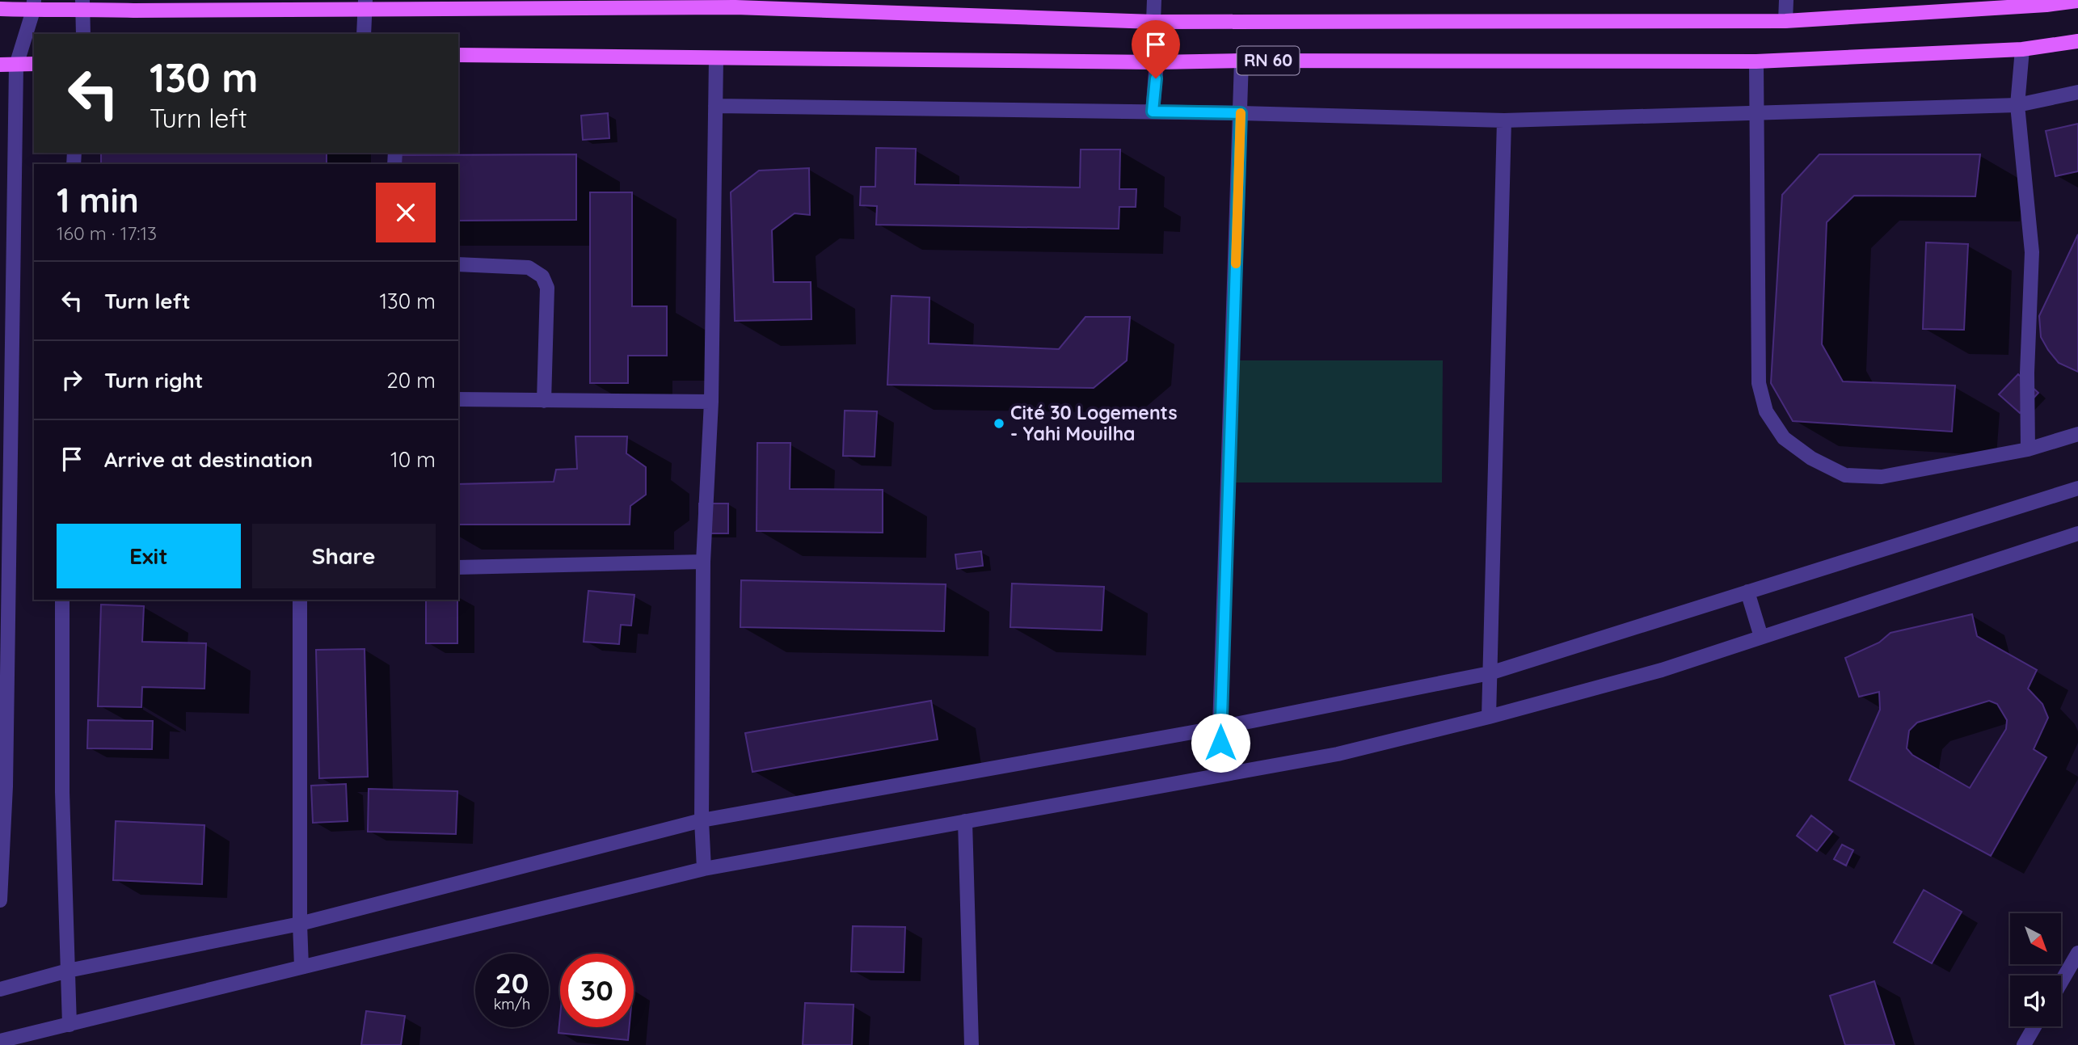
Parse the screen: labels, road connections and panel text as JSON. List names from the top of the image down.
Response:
{
  "streets": {
    "main road": ["RN 60"]
  },
  "places": ["Cité 30 Logements - Yahi Mouilha"],
  "north": "bottom right",
  "page": {
    "turn": ["130 m", "Turn left"],
    "heading": ["1 min", "160 m · 17:13"],
    "list": [
      {
        "name": "Turn left",
        "value": "130 m"
      },
      {
        "name": "Turn right",
        "value": "20 m"
      },
      {
        "name": "Arrive at destination",
        "value": "10 m"
      }
    ],
    "buttons": ["Exit", "Share"],
    "speed": "20 km/h",
    "limit": "30"
  }
}
